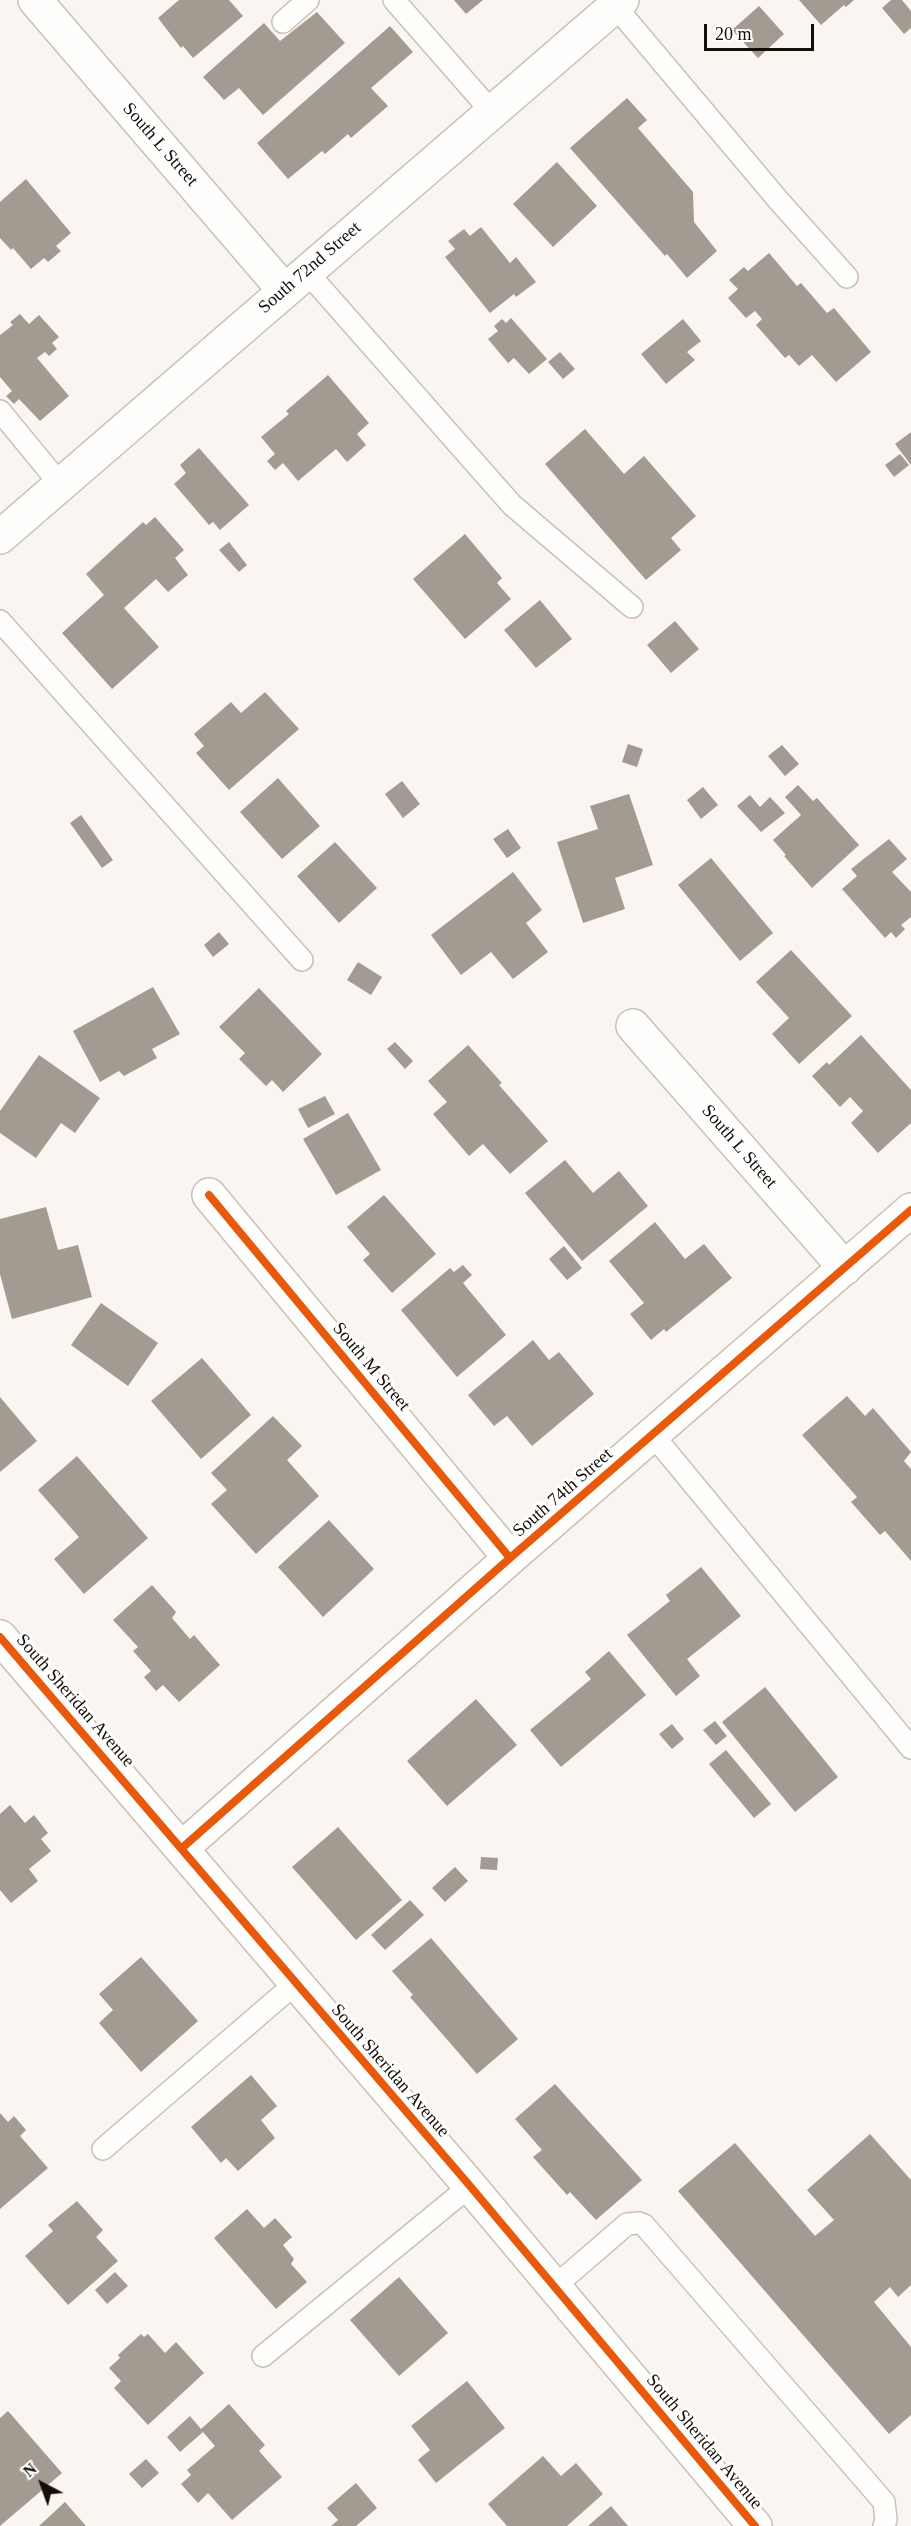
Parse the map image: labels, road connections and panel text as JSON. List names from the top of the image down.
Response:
{
  "streets": {
    "street": [
      "South L Street",
      "South 72nd Street",
      "South M Street",
      "South 74th Street",
      "South Sheridan Avenue"
    ]
  },
  "crossings": [
    ["South L Street", "South 72nd Street"],
    ["South L Street", "South 74th Street"],
    ["South M Street", "South 74th Street"],
    ["South 74th Street", "South Sheridan Avenue"]
  ],
  "scale_bar": "20 m",
  "north": "top left"
}
